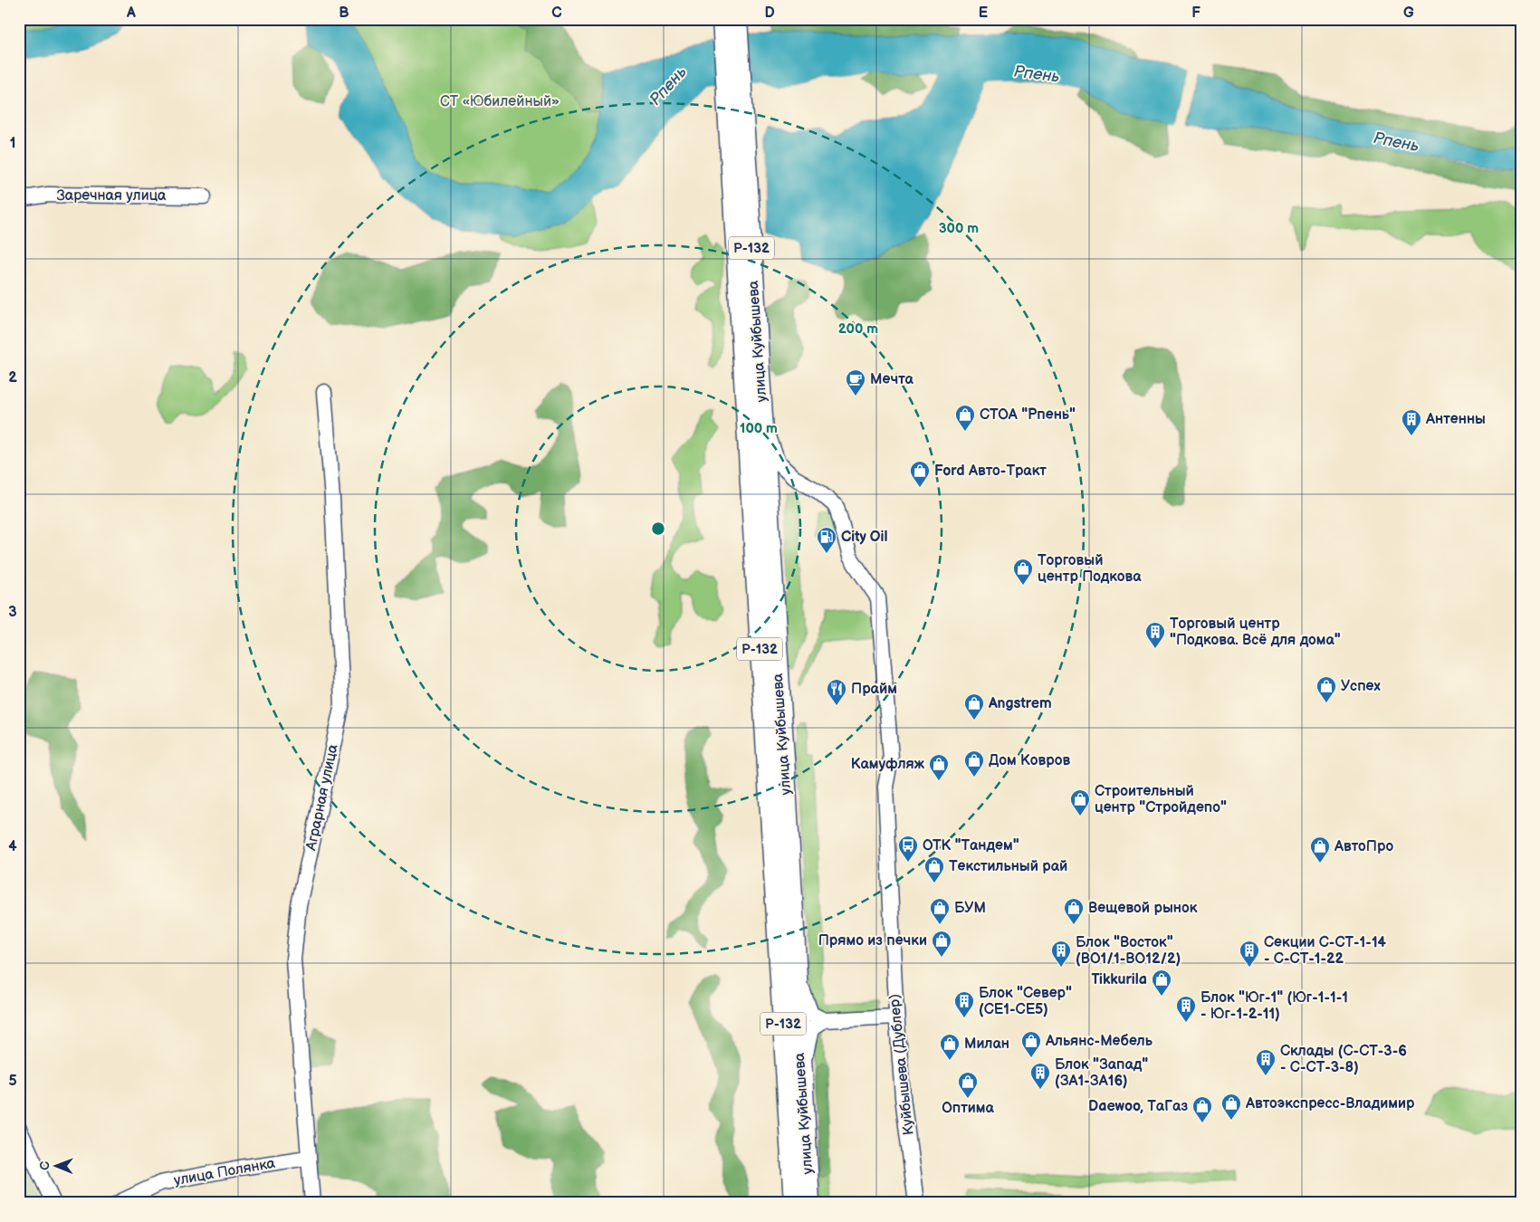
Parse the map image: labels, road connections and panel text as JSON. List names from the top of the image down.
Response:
{
  "streets": {
    "highway": ["Р-132", "улица Куйбышева"],
    "street": [
      "Заречная улица",
      "Аграрная улица",
      "Куйбышева (Дублер)",
      "улица Полянка"
    ]
  },
  "crossings": [
    ["Р-132", "улица Куйбышева"],
    ["улица Куйбышева", "Куйбышева (Дублер)"],
    ["Аграрная улица", "улица Полянка"]
  ],
  "water": ["Рпень"],
  "parks": ["СТ «Юбилейный»"],
  "places": {
    "cafe": ["Мечта"],
    "shop": [
      "СТОА \"Рпень\"",
      "Ford Авто-Тракт",
      "Торговый центр Подкова",
      "Успех",
      "Angstrem",
      "Дом Ковров",
      "Камуфляж",
      "Строительный центр \"Стройдепо\"",
      "АвтоПро",
      "Текстильный рай",
      "БУМ",
      "Вещевой рынок",
      "Прямо из печки",
      "Tikkurila",
      "Альянс-Мебель",
      "Милан",
      "Оптима",
      "Автоэкспресс-Владимир",
      "Daewoo, ТаГаз"
    ],
    "building": [
      "Антенны",
      "Торговый центр \"Подкова. Всё для дома\"",
      "Блок \"Восток\" (ВО1/1-ВО12/2)",
      "Секции С-СТ-1-14 - С-СТ-1-22",
      "Блок \"Север\" (СЕ1-СЕ5)",
      "Блок \"Юг-1\" (Юг-1-1-1 - Юг-1-2-11)",
      "Склады (С-СТ-3-6 - С-СТ-3-8)",
      "Блок \"Запад\" (ЗА1-ЗА16)"
    ],
    "fuel station": ["City Oil"],
    "restaurant": ["Прайм"],
    "bus stop": ["ОТК \"Тандем\""]
  },
  "north": "left",
  "grid": {
    "columns": [
      "A",
      "B",
      "C",
      "D",
      "E",
      "F",
      "G"
    ],
    "rows": [
      "1",
      "2",
      "3",
      "4",
      "5"
    ]
  },
  "rings": ["300 m", "200 m", "100 m"]
}
